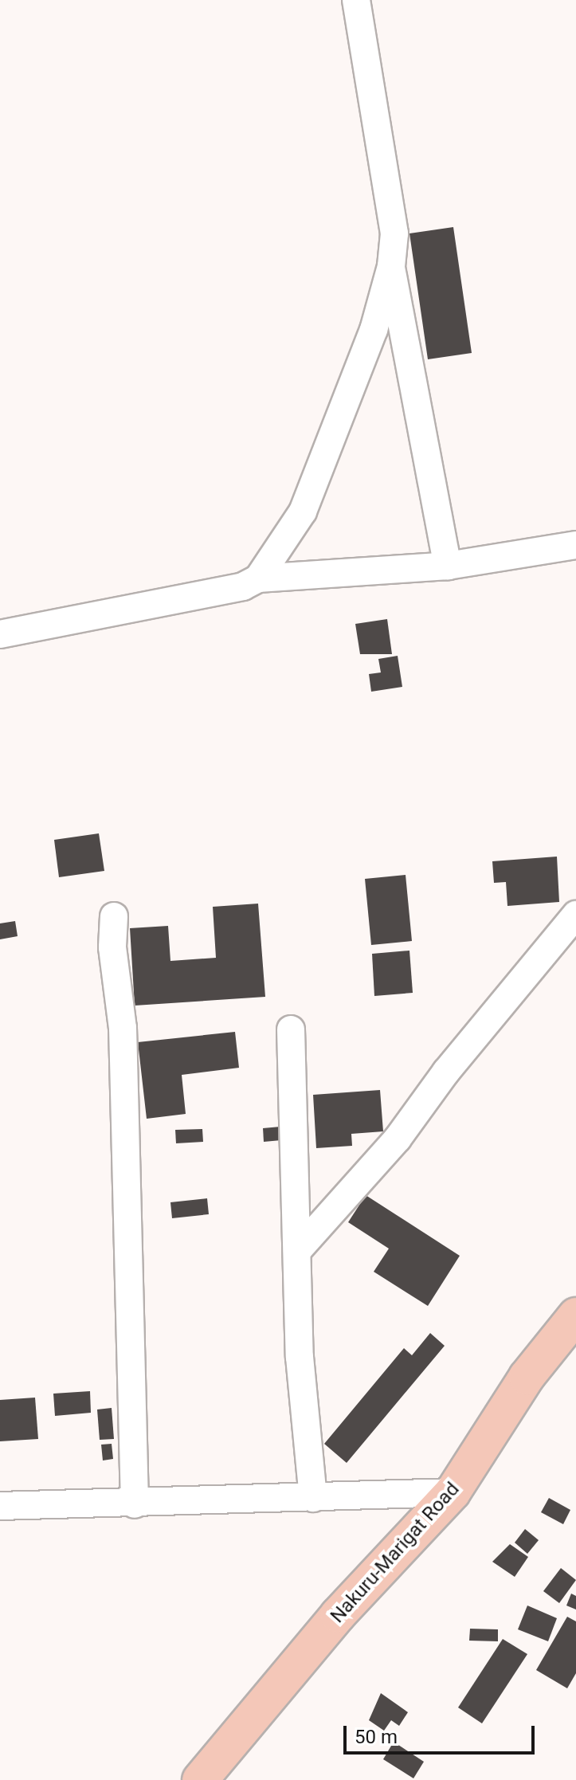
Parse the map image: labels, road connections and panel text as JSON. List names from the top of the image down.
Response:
{
  "streets": {
    "main road": ["Nakuru-Marigat Road"]
  },
  "scale_bar": "50 m"
}
